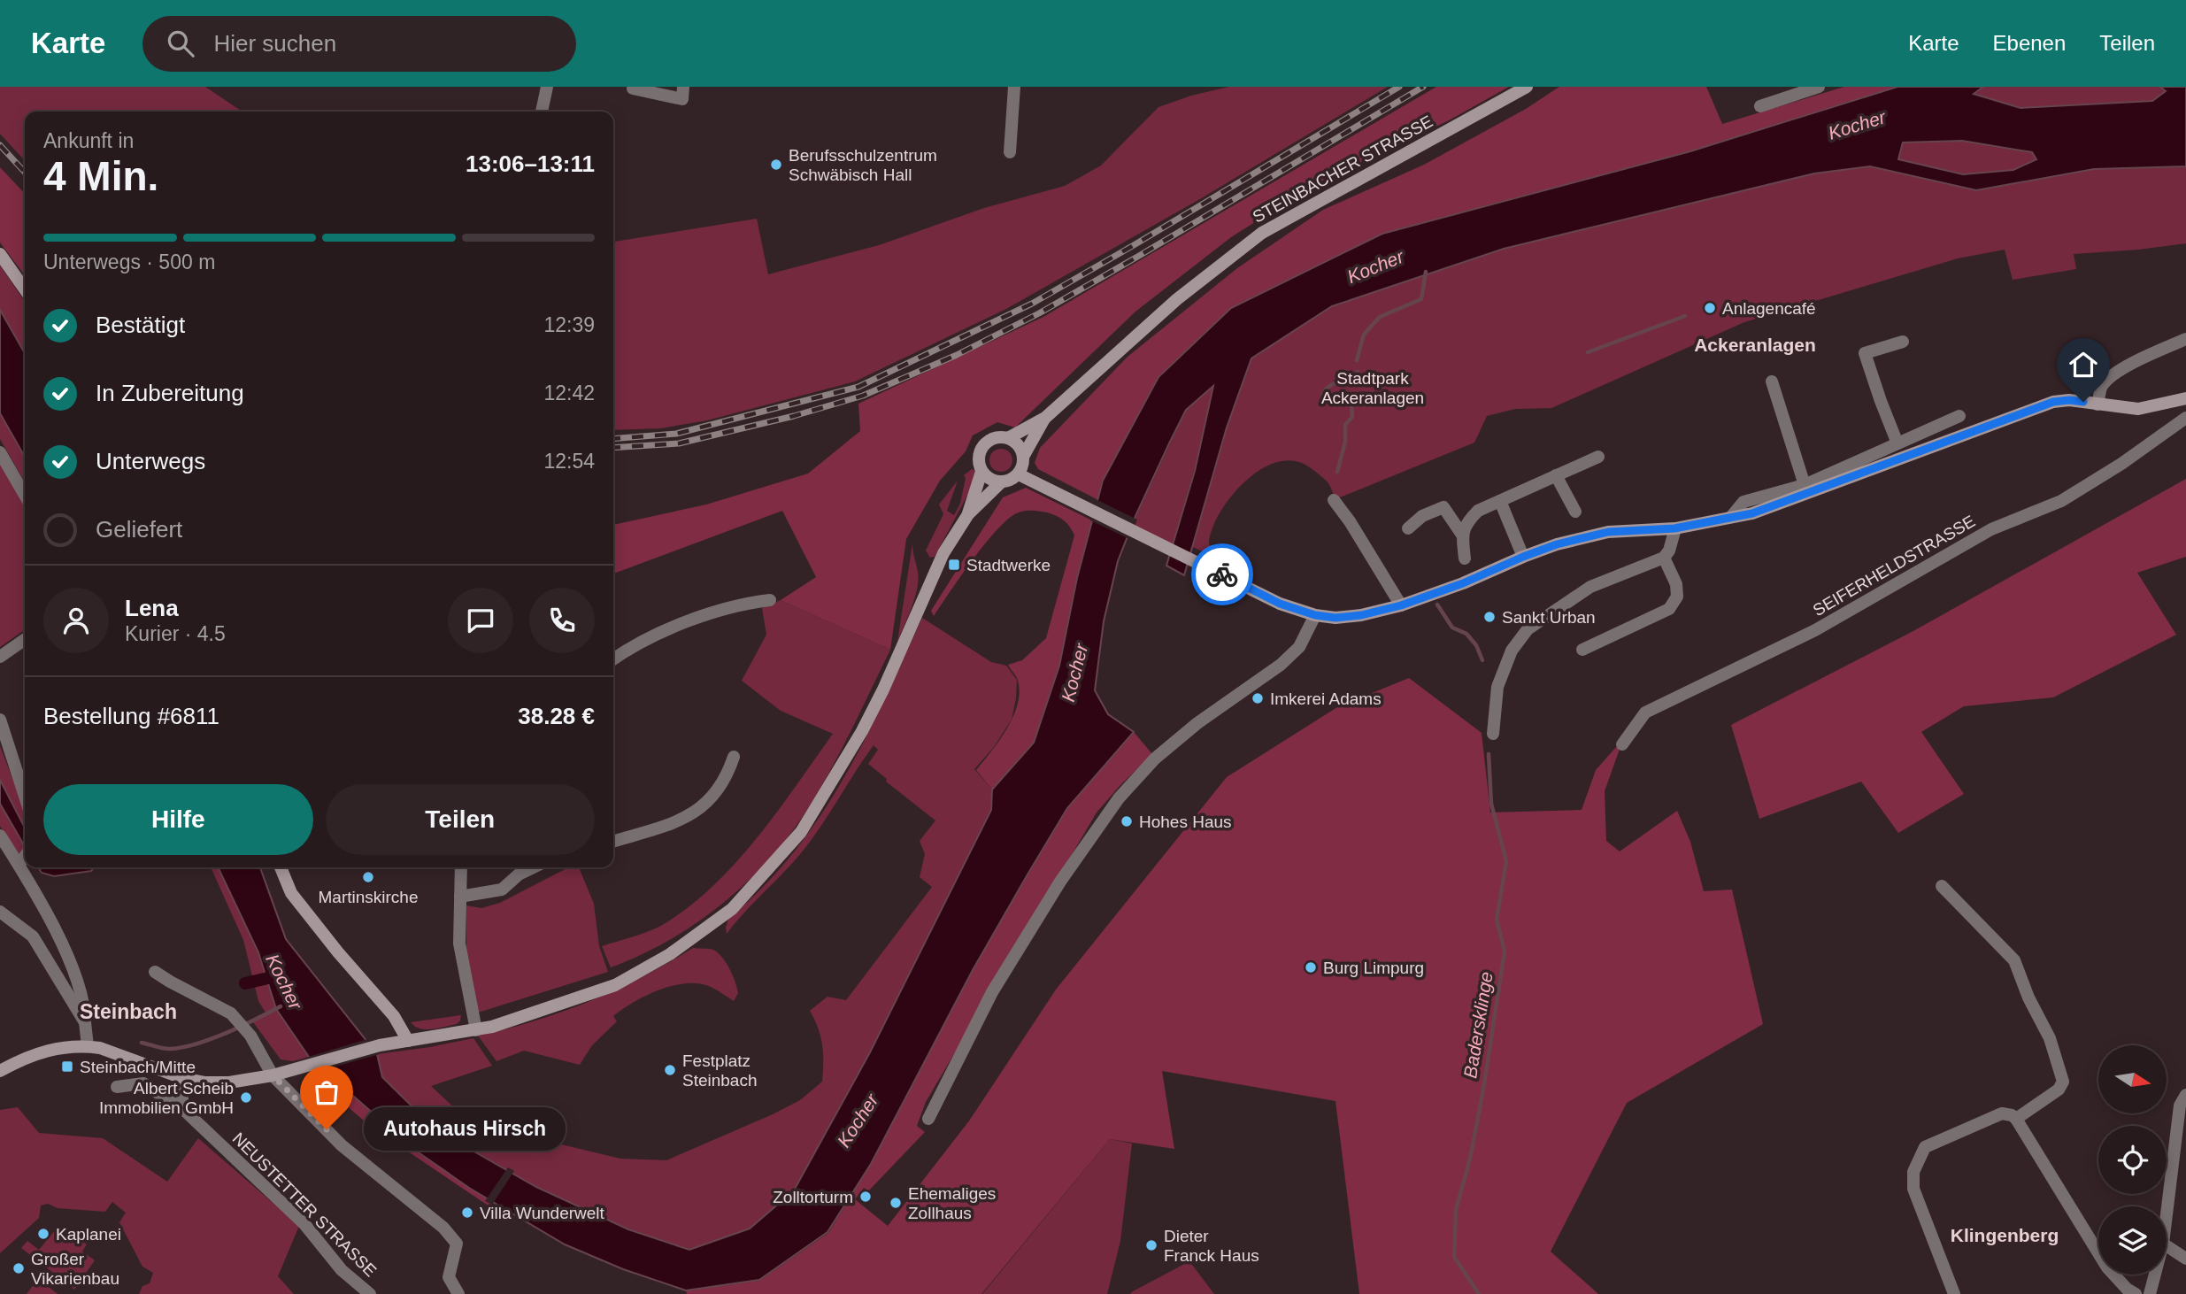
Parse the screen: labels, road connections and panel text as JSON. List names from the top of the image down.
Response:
{
  "streets": {
    "main road": ["STEINBACHER STRASSE"],
    "street": ["SEIFERHELDSTRASSE", "NEUSTETTER STRASSE"]
  },
  "districts": ["Ackeranlagen", "Steinbach", "Klingenberg"],
  "water": ["Kocher", "Badersklinge"],
  "parks": ["Stadtpark Ackeranlagen"],
  "places": {
    "other": [
      "Berufsschulzentrum Schwäbisch Hall",
      "Anlagencafé",
      "Sankt Urban",
      "Imkerei Adams",
      "Hohes Haus",
      "Martinskirche",
      "Burg Limpurg",
      "Festplatz Steinbach",
      "Albert Scheib Immobilien GmbH",
      "Autohaus Hirsch",
      "Zolltorturm",
      "Ehemaliges Zollhaus",
      "Villa Wunderwelt",
      "Kaplanei",
      "Dieter Franck Haus",
      "Großer Vikarienbau"
    ],
    "transit": ["Stadtwerke", "Steinbach/Mitte"]
  },
  "north": "right",
  "page": {
    "header": "Karte",
    "search": "Hier suchen",
    "nav": ["Karte", "Ebenen", "Teilen"],
    "heading": ["4 Min.", "Ankunft in", "13:06–13:11"],
    "panel": [
      "Lena",
      "Kurier · 4.5",
      "Bestellung #6811",
      "38.28 €"
    ],
    "bar": "Unterwegs · 500 m",
    "list": [
      ["Bestätigt", "12:39"],
      ["In Zubereitung", "12:42"],
      ["Unterwegs", "12:54"],
      "Geliefert"
    ],
    "buttons": ["Hilfe", "Teilen"],
    "bubble": "Autohaus Hirsch"
  }
}
